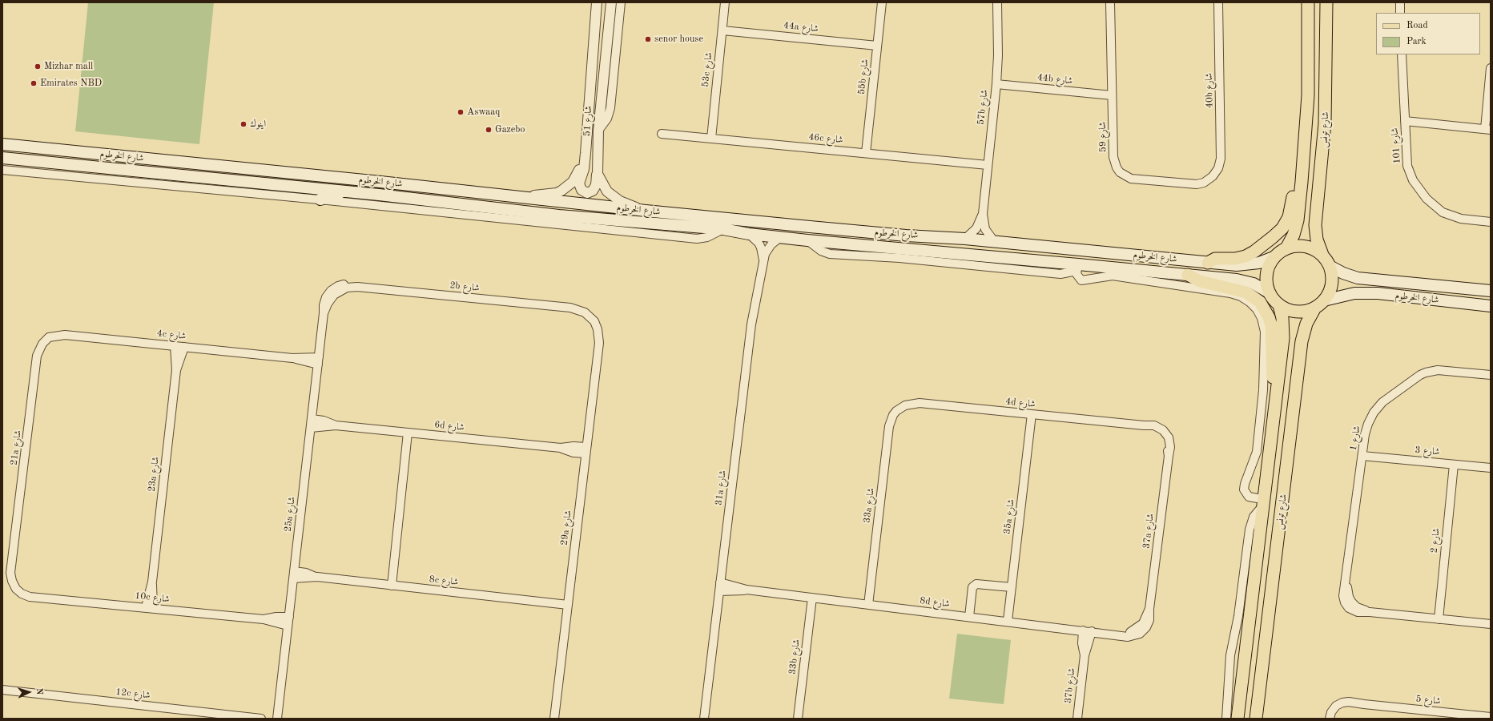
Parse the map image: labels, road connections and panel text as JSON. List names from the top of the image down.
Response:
{
  "streets": {
    "main road": ["شارع تونس", "شارع الخرطوم"],
    "street": [
      "44a شارع",
      "53c شارع",
      "55b شارع",
      "44b شارع",
      "40b شارع",
      "57b شارع",
      "شارع 51",
      "شارع 59",
      "46c شارع",
      "شارع 101",
      "2b شارع",
      "4c شارع",
      "4d شارع",
      "6d شارع",
      "شارع 1",
      "21a شارع",
      "شارع 3",
      "23a شارع",
      "31a شارع",
      "33a شارع",
      "25a شارع",
      "35a شارع",
      "29a شارع",
      "37a شارع",
      "شارع 2",
      "8c شارع",
      "10c شارع",
      "8d شارع",
      "33b شارع",
      "37b شارع",
      "12c شارع",
      "شارع 5"
    ]
  },
  "crossings": [
    ["44a شارع", "53c شارع"],
    ["44a شارع", "55b شارع"],
    ["53c شارع", "46c شارع"],
    ["55b شارع", "46c شارع"],
    ["44b شارع", "57b شارع"],
    ["44b شارع", "شارع 59"],
    ["40b شارع", "شارع 59"],
    ["57b شارع", "46c شارع"],
    ["57b شارع", "شارع الخرطوم"],
    ["شارع 51", "شارع الخرطوم"],
    ["شارع تونس", "شارع الخرطوم"],
    ["شارع الخرطوم", "31a شارع"],
    ["2b شارع", "25a شارع"],
    ["2b شارع", "29a شارع"],
    ["4c شارع", "21a شارع"],
    ["4c شارع", "23a شارع"],
    ["4c شارع", "25a شارع"],
    ["4d شارع", "33a شارع"],
    ["4d شارع", "35a شارع"],
    ["4d شارع", "37a شارع"],
    ["6d شارع", "25a شارع"],
    ["6d شارع", "29a شارع"],
    ["شارع 1", "شارع 3"],
    ["شارع 1", "شارع 2"],
    ["21a شارع", "10c شارع"],
    ["شارع 3", "شارع 2"],
    ["23a شارع", "10c شارع"],
    ["31a شارع", "8d شارع"],
    ["33a شارع", "8d شارع"],
    ["25a شارع", "8c شارع"],
    ["25a شارع", "10c شارع"],
    ["35a شارع", "8d شارع"],
    ["29a شارع", "8c شارع"],
    ["37a شارع", "8d شارع"],
    ["8d شارع", "33b شارع"],
    ["8d شارع", "37b شارع"]
  ],
  "places": [
    "senor house",
    "Mizhar mall",
    "Emirates NBD",
    "Aswaaq",
    "اينوك",
    "Gazebo"
  ],
  "legend": ["Road", "Park"],
  "north": "right"
}
